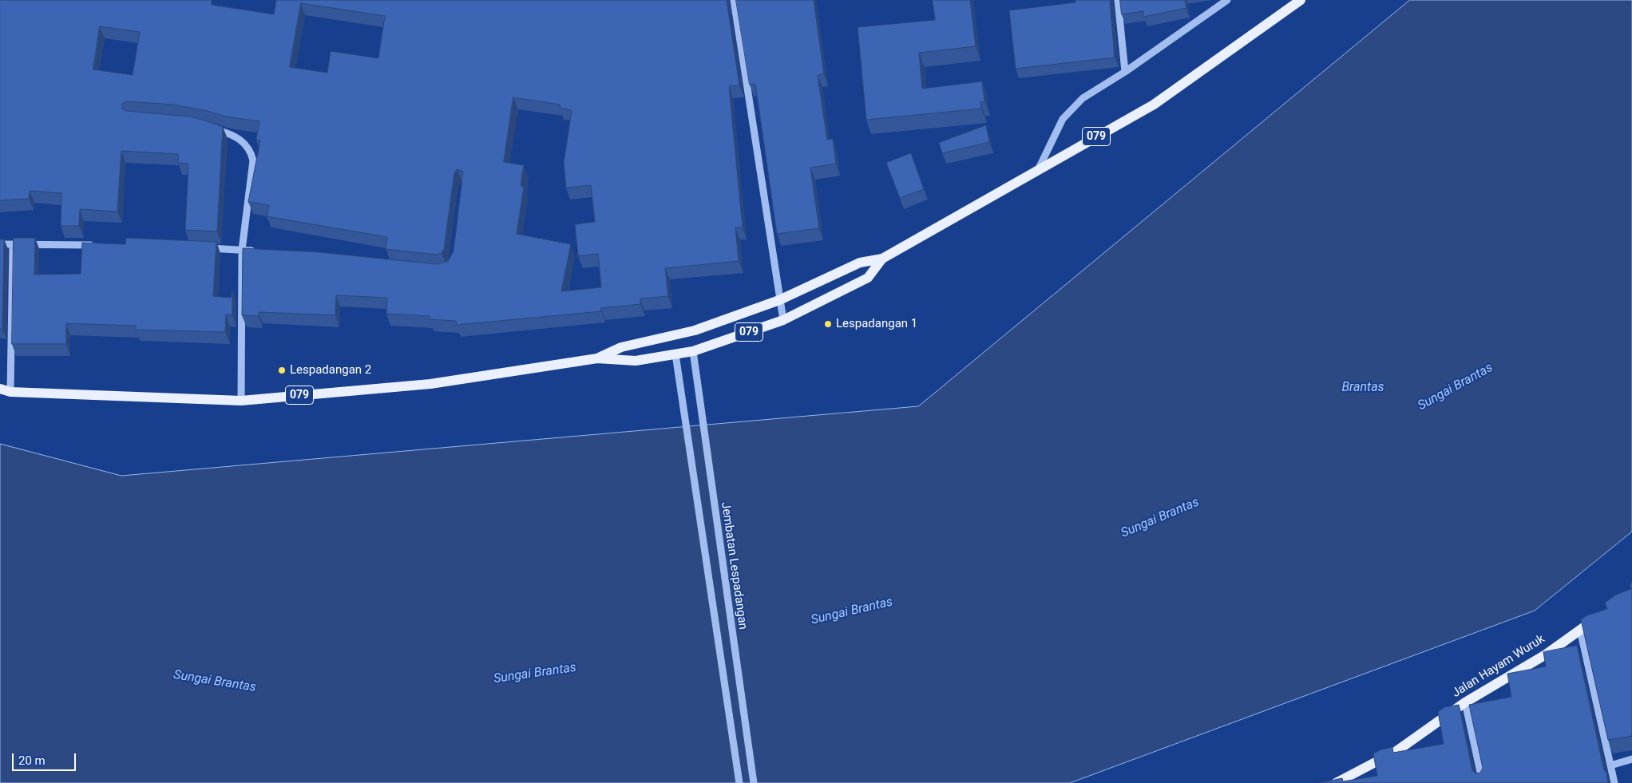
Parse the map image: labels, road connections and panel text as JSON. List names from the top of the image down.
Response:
{
  "streets": {
    "main road": ["079", "Jalan Hayam Wuruk"],
    "street": ["Jembatan Lespadangan"]
  },
  "crossings": [
    ["079", "Jembatan Lespadangan"]
  ],
  "water": ["Sungai Brantas", "Brantas"],
  "places": ["Lespadangan 1", "Lespadangan 2"],
  "scale_bar": "20 m"
}
